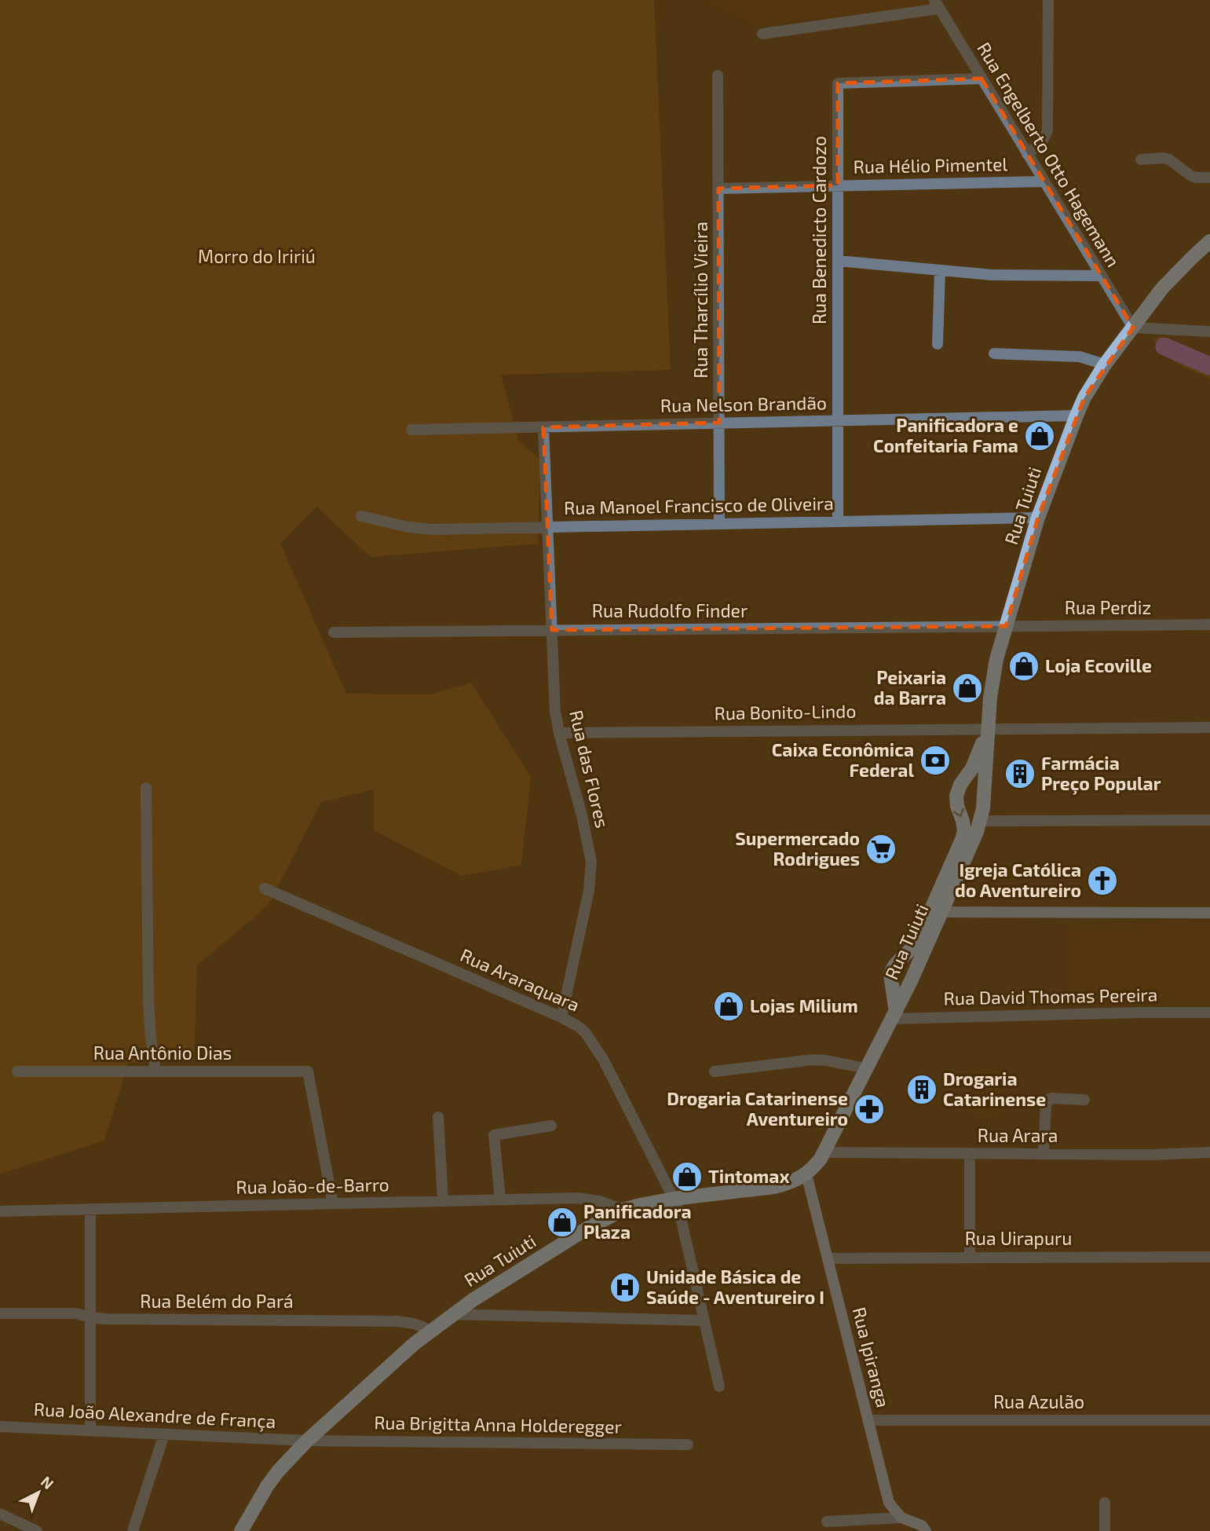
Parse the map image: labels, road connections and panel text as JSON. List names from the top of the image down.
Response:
{
  "streets": {
    "main road": ["Rua Tuiuti"],
    "street": [
      "Rua Engelberto Otto Hagemann",
      "Rua Hélio Pimentel",
      "Rua Benedicto Cardozo",
      "Rua Tharcílio Vieira",
      "Rua Nelson Brandão",
      "Rua Manoel Francisco de Oliveira",
      "Rua Perdiz",
      "Rua Rudolfo Finder",
      "Rua Bonito-Lindo",
      "Rua das Flores",
      "Rua Araraquara",
      "Rua David Thomas Pereira",
      "Rua Antônio Dias",
      "Rua Arara",
      "Rua João-de-Barro",
      "Rua Uirapuru",
      "Rua Belém do Pará",
      "Rua Ipiranga",
      "Rua Azulão",
      "Rua João Alexandre de França",
      "Rua Brigitta Anna Holderegger"
    ]
  },
  "crossings": [
    ["Rua Engelberto Otto Hagemann", "Rua Hélio Pimentel"],
    ["Rua Engelberto Otto Hagemann", "Rua Benedicto Cardozo"],
    ["Rua Engelberto Otto Hagemann", "Rua Tuiuti"],
    ["Rua Hélio Pimentel", "Rua Benedicto Cardozo"],
    ["Rua Hélio Pimentel", "Rua Tharcílio Vieira"],
    ["Rua Benedicto Cardozo", "Rua Nelson Brandão"],
    ["Rua Benedicto Cardozo", "Rua Manoel Francisco de Oliveira"],
    ["Rua Tharcílio Vieira", "Rua Nelson Brandão"],
    ["Rua Tharcílio Vieira", "Rua Manoel Francisco de Oliveira"],
    ["Rua Nelson Brandão", "Rua Tuiuti"],
    ["Rua Nelson Brandão", "Rua das Flores"],
    ["Rua Manoel Francisco de Oliveira", "Rua Tuiuti"],
    ["Rua Manoel Francisco de Oliveira", "Rua das Flores"],
    ["Rua Tuiuti", "Rua Perdiz"],
    ["Rua Tuiuti", "Rua Rudolfo Finder"],
    ["Rua Tuiuti", "Rua Bonito-Lindo"],
    ["Rua Tuiuti", "Rua Araraquara"],
    ["Rua Tuiuti", "Rua David Thomas Pereira"],
    ["Rua Tuiuti", "Rua Arara"],
    ["Rua Tuiuti", "Rua João-de-Barro"],
    ["Rua Tuiuti", "Rua Belém do Pará"],
    ["Rua Tuiuti", "Rua Ipiranga"],
    ["Rua Tuiuti", "Rua João Alexandre de França"],
    ["Rua Tuiuti", "Rua Brigitta Anna Holderegger"],
    ["Rua Perdiz", "Rua Rudolfo Finder"],
    ["Rua Rudolfo Finder", "Rua das Flores"],
    ["Rua Bonito-Lindo", "Rua das Flores"],
    ["Rua das Flores", "Rua Araraquara"],
    ["Rua Antônio Dias", "Rua João-de-Barro"],
    ["Rua Uirapuru", "Rua Ipiranga"],
    ["Rua Ipiranga", "Rua Azulão"],
    ["Rua João Alexandre de França", "Rua Brigitta Anna Holderegger"]
  ],
  "parks": ["Morro do Iririú"],
  "places": {
    "shop": [
      "Panificadora e Confeitaria Fama",
      "Loja Ecoville",
      "Peixaria da Barra",
      "Lojas Milium",
      "Tintomax",
      "Panificadora Plaza"
    ],
    "bank": ["Caixa Econômica Federal"],
    "building": ["Farmácia Preço Popular", "Drogaria Catarinense"],
    "supermarket": ["Supermercado Rodrigues"],
    "church": ["Igreja Católica do Aventureiro"],
    "pharmacy": ["Drogaria Catarinense Aventureiro"],
    "hospital": ["Unidade Básica de Saúde - Aventureiro I"]
  },
  "north": "top right"
}
